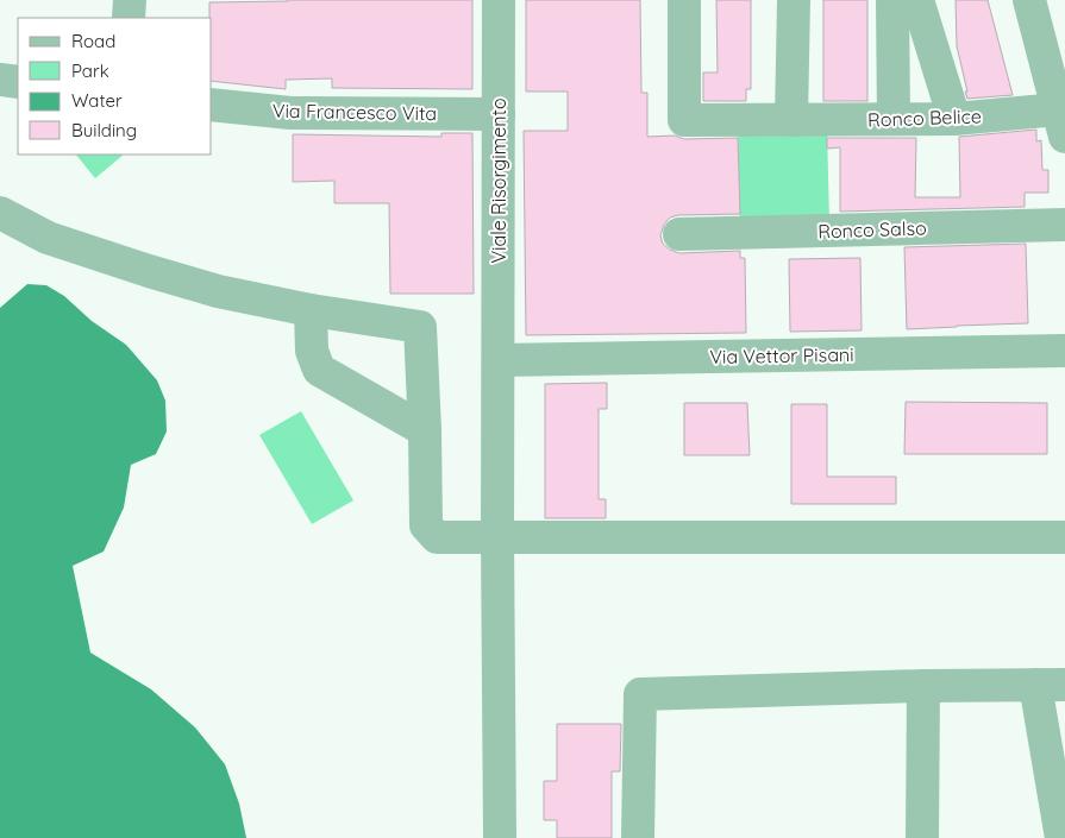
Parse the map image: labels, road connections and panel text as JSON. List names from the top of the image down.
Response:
{
  "streets": {
    "street": [
      "Via Francesco Vita",
      "Ronco Belice",
      "Viale Risorgimento",
      "Ronco Salso",
      "Via Vettor Pisani"
    ]
  },
  "crossings": [
    ["Via Francesco Vita", "Viale Risorgimento"],
    ["Viale Risorgimento", "Via Vettor Pisani"]
  ],
  "legend": [
    "Road",
    "Park",
    "Water",
    "Building"
  ]
}
